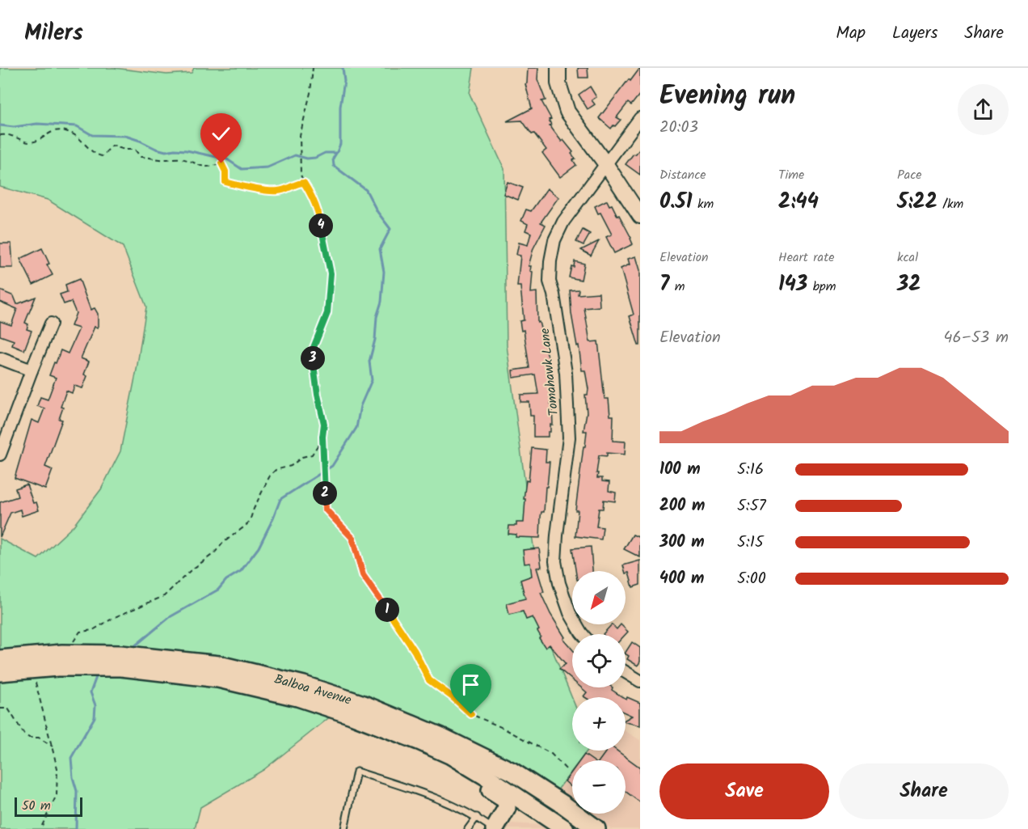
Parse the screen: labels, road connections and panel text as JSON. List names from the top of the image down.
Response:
{
  "streets": {
    "main road": ["Balboa Avenue"],
    "street": ["Tomahawk Lane"]
  },
  "scale_bar": "50 m",
  "north": "bottom left",
  "page": {
    "header": "Milers",
    "nav": ["Map", "Layers", "Share"],
    "heading": ["Evening run", "20:03"],
    "stats": [
      ["Distance", "0.51 km"],
      ["Time", "2:44"],
      ["Pace", "5:22 /km"],
      ["Elevation", "7 m"],
      ["Heart rate", "143 bpm"],
      ["kcal", "32"]
    ],
    "pins": [
      "4",
      "3",
      "2",
      "1"
    ],
    "chart": ["Elevation", "46–53 m"],
    "list": [
      {
        "name": "100 m",
        "note": "5:16"
      },
      {
        "name": "200 m",
        "note": "5:57"
      },
      {
        "name": "300 m",
        "note": "5:15"
      },
      {
        "name": "400 m",
        "note": "5:00"
      }
    ],
    "map_buttons": ["+", "−"],
    "buttons": ["Save", "Share"],
    "scale": "50 m"
  }
}
